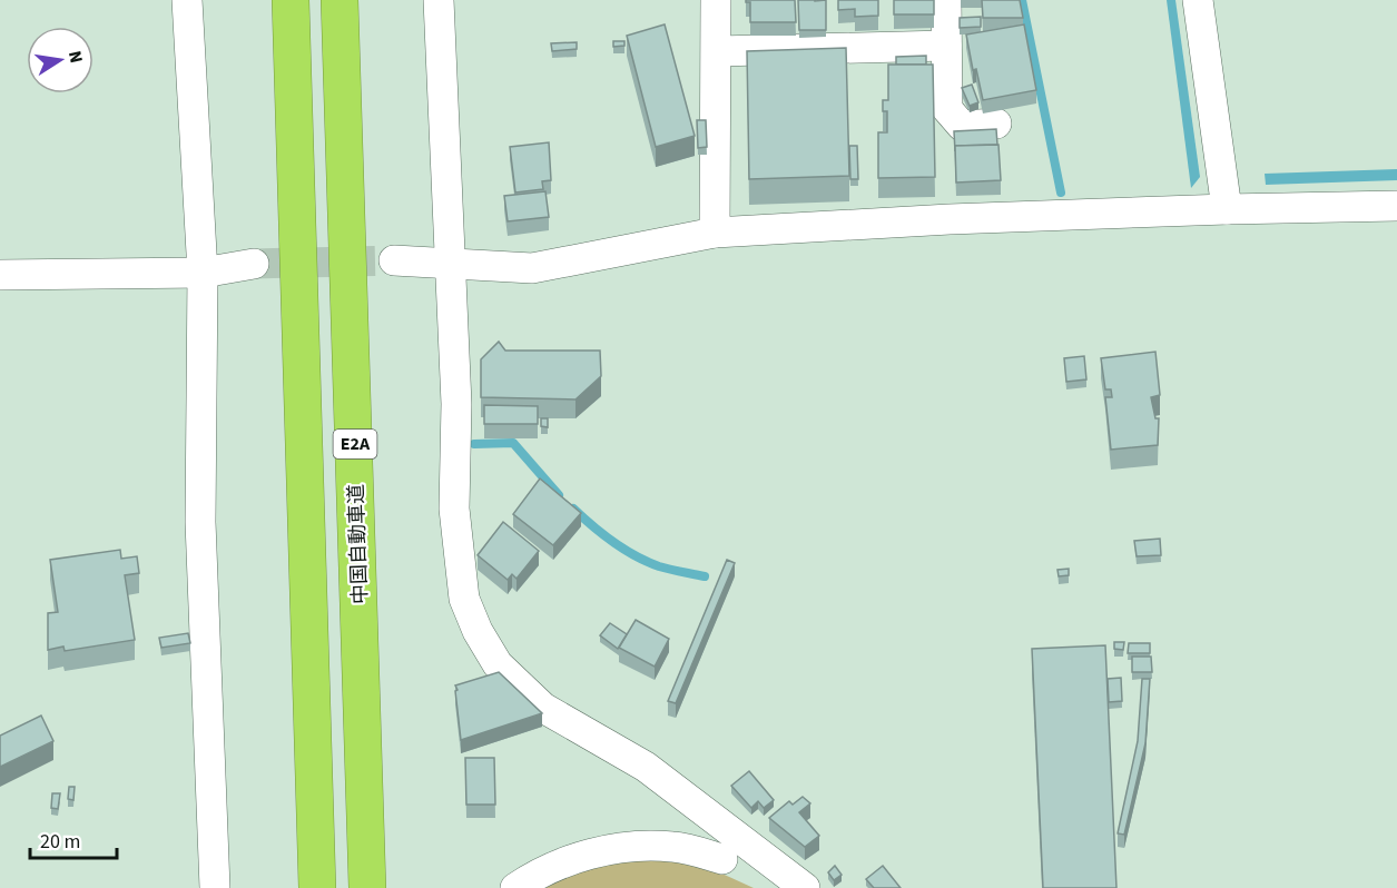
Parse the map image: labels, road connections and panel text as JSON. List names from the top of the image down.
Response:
{
  "streets": {
    "highway": ["E2A", "中国自動車道"]
  },
  "scale_bar": "20 m",
  "north": "right"
}
